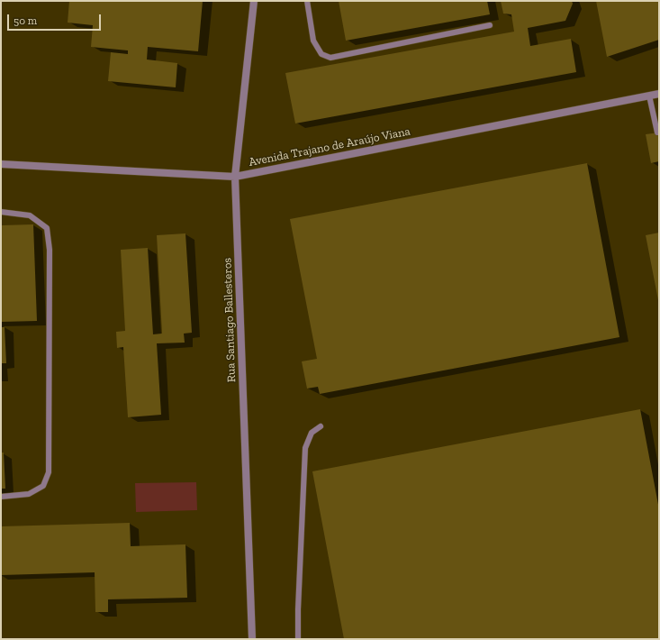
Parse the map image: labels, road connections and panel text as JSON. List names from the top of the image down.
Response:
{
  "streets": {
    "street": ["Avenida Trajano de Araújo Viana", "Rua Santiago Ballesteros"]
  },
  "crossings": [
    ["Avenida Trajano de Araújo Viana", "Rua Santiago Ballesteros"]
  ],
  "scale_bar": "50 m"
}
